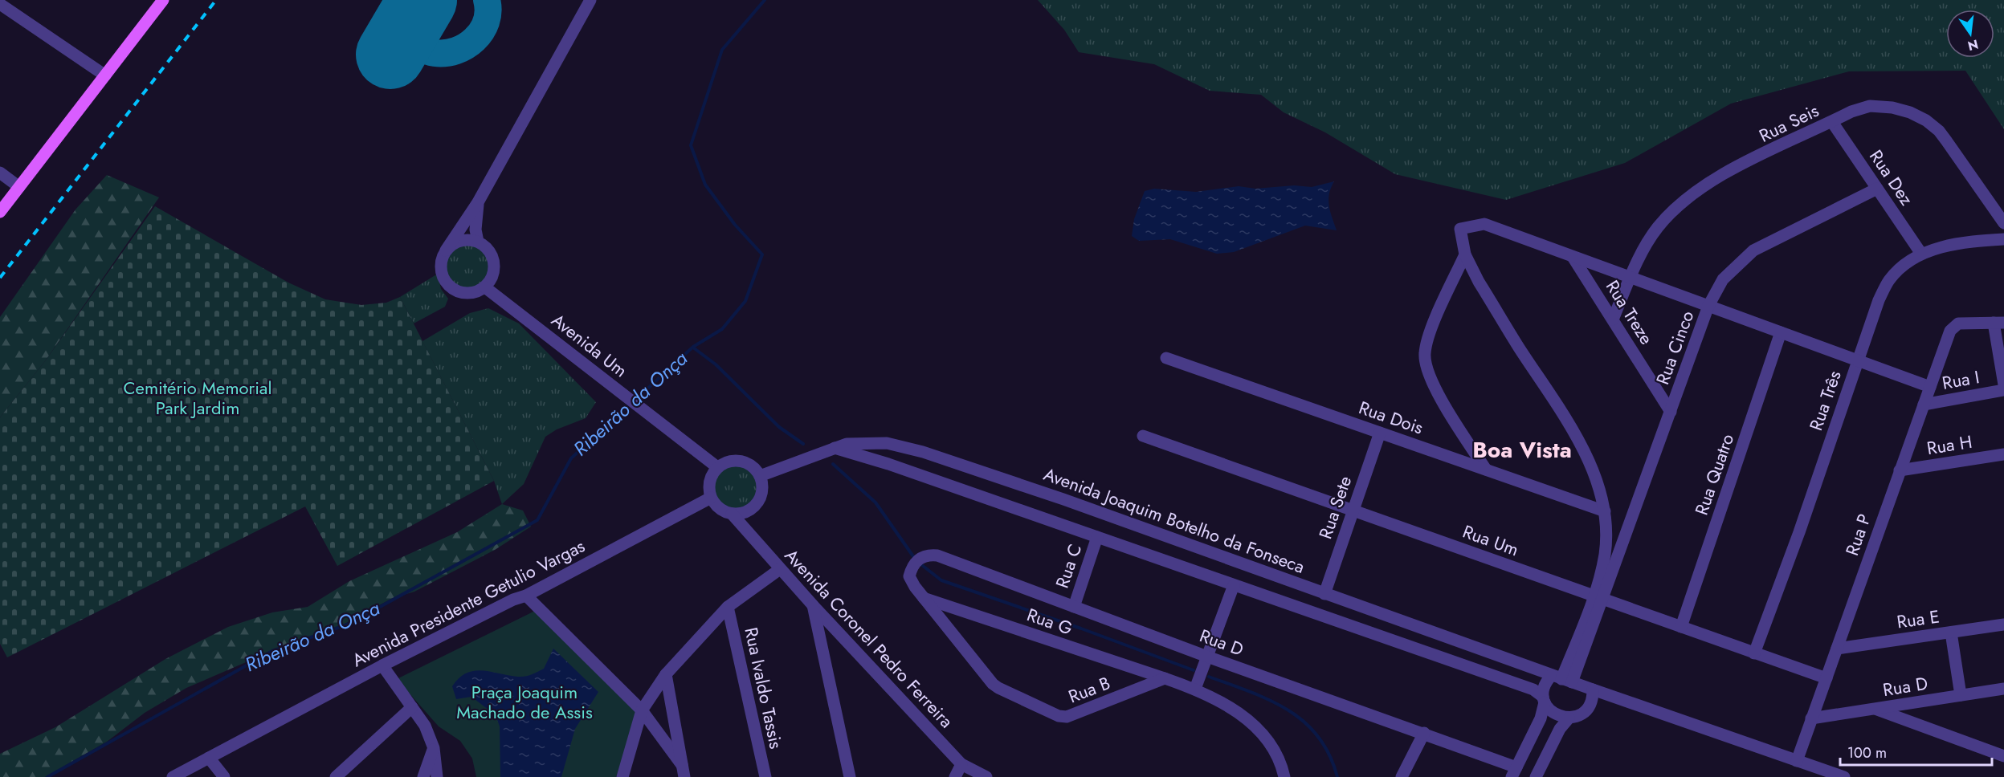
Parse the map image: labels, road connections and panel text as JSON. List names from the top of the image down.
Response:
{
  "streets": {
    "street": [
      "Rua Seis",
      "Rua Dez",
      "Rua Treze",
      "Avenida Um",
      "Rua Cinco",
      "Rua I",
      "Rua Três",
      "Rua Dois",
      "Rua H",
      "Rua Quatro",
      "Rua Sete",
      "Avenida Joaquim Botelho da Fonseca",
      "Rua P",
      "Rua Um",
      "Rua C",
      "Avenida Presidente Getulio Vargas",
      "Rua E",
      "Rua G",
      "Avenida Coronel Pedro Ferreira",
      "Rua D",
      "Rua Ivaldo Tassis",
      "Rua B"
    ]
  },
  "crossings": [
    ["Rua Seis", "Rua Dez"],
    ["Rua Seis", "Rua Treze"],
    ["Rua Dez", "Rua Cinco"],
    ["Rua Dez", "Rua Três"],
    ["Rua Treze", "Rua Cinco"],
    ["Avenida Um", "Avenida Joaquim Botelho da Fonseca"],
    ["Avenida Um", "Avenida Presidente Getulio Vargas"],
    ["Avenida Um", "Avenida Coronel Pedro Ferreira"],
    ["Rua Cinco", "Rua Um"],
    ["Rua I", "Rua P"],
    ["Rua Três", "Rua Um"],
    ["Rua Dois", "Rua Sete"],
    ["Rua H", "Rua P"],
    ["Rua Quatro", "Rua Um"],
    ["Rua Sete", "Avenida Joaquim Botelho da Fonseca"],
    ["Rua Sete", "Rua Um"],
    ["Avenida Joaquim Botelho da Fonseca", "Avenida Presidente Getulio Vargas"],
    ["Avenida Joaquim Botelho da Fonseca", "Avenida Coronel Pedro Ferreira"],
    ["Rua P", "Rua Um"],
    ["Rua P", "Rua E"],
    ["Rua P", "Rua D"],
    ["Rua C", "Rua D"],
    ["Avenida Presidente Getulio Vargas", "Avenida Coronel Pedro Ferreira"],
    ["Rua G", "Rua B"],
    ["Rua D", "Rua B"]
  ],
  "districts": ["Boa Vista"],
  "water": ["Ribeirão da Onça"],
  "parks": ["Cemitério Memorial Park Jardim", "Praça Joaquim Machado de Assis"],
  "scale_bar": "100 m",
  "north": "bottom"
}
